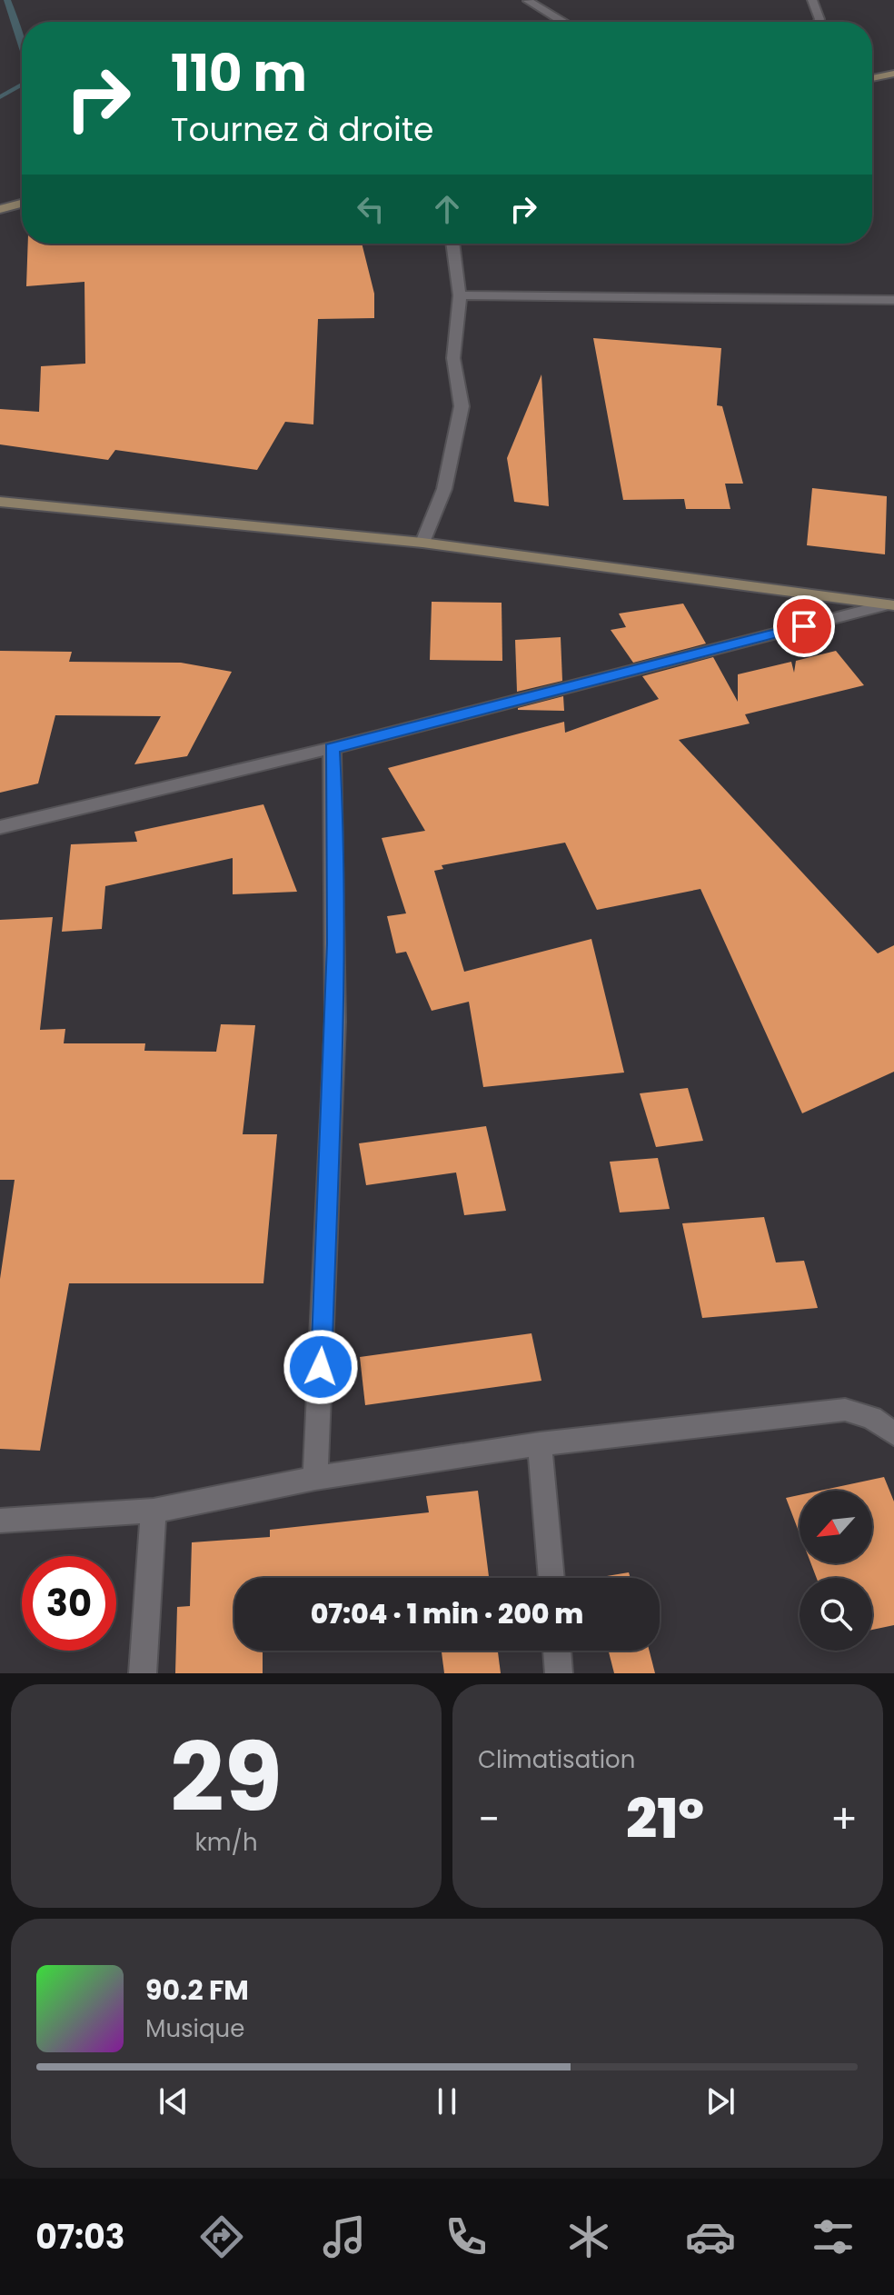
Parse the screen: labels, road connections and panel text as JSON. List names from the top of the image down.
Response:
{
  "north": "bottom left",
  "page": {
    "turn": ["110 m", "Tournez à droite"],
    "limit": "30",
    "trip": "07:04 · 1 min · 200 m",
    "tile": [
      ["29", "km/h"],
      "Climatisation"
    ],
    "heat": ["−", "21°", "+"],
    "song": ["90.2 FM", "Musique"],
    "tabs": "07:03"
  }
}
